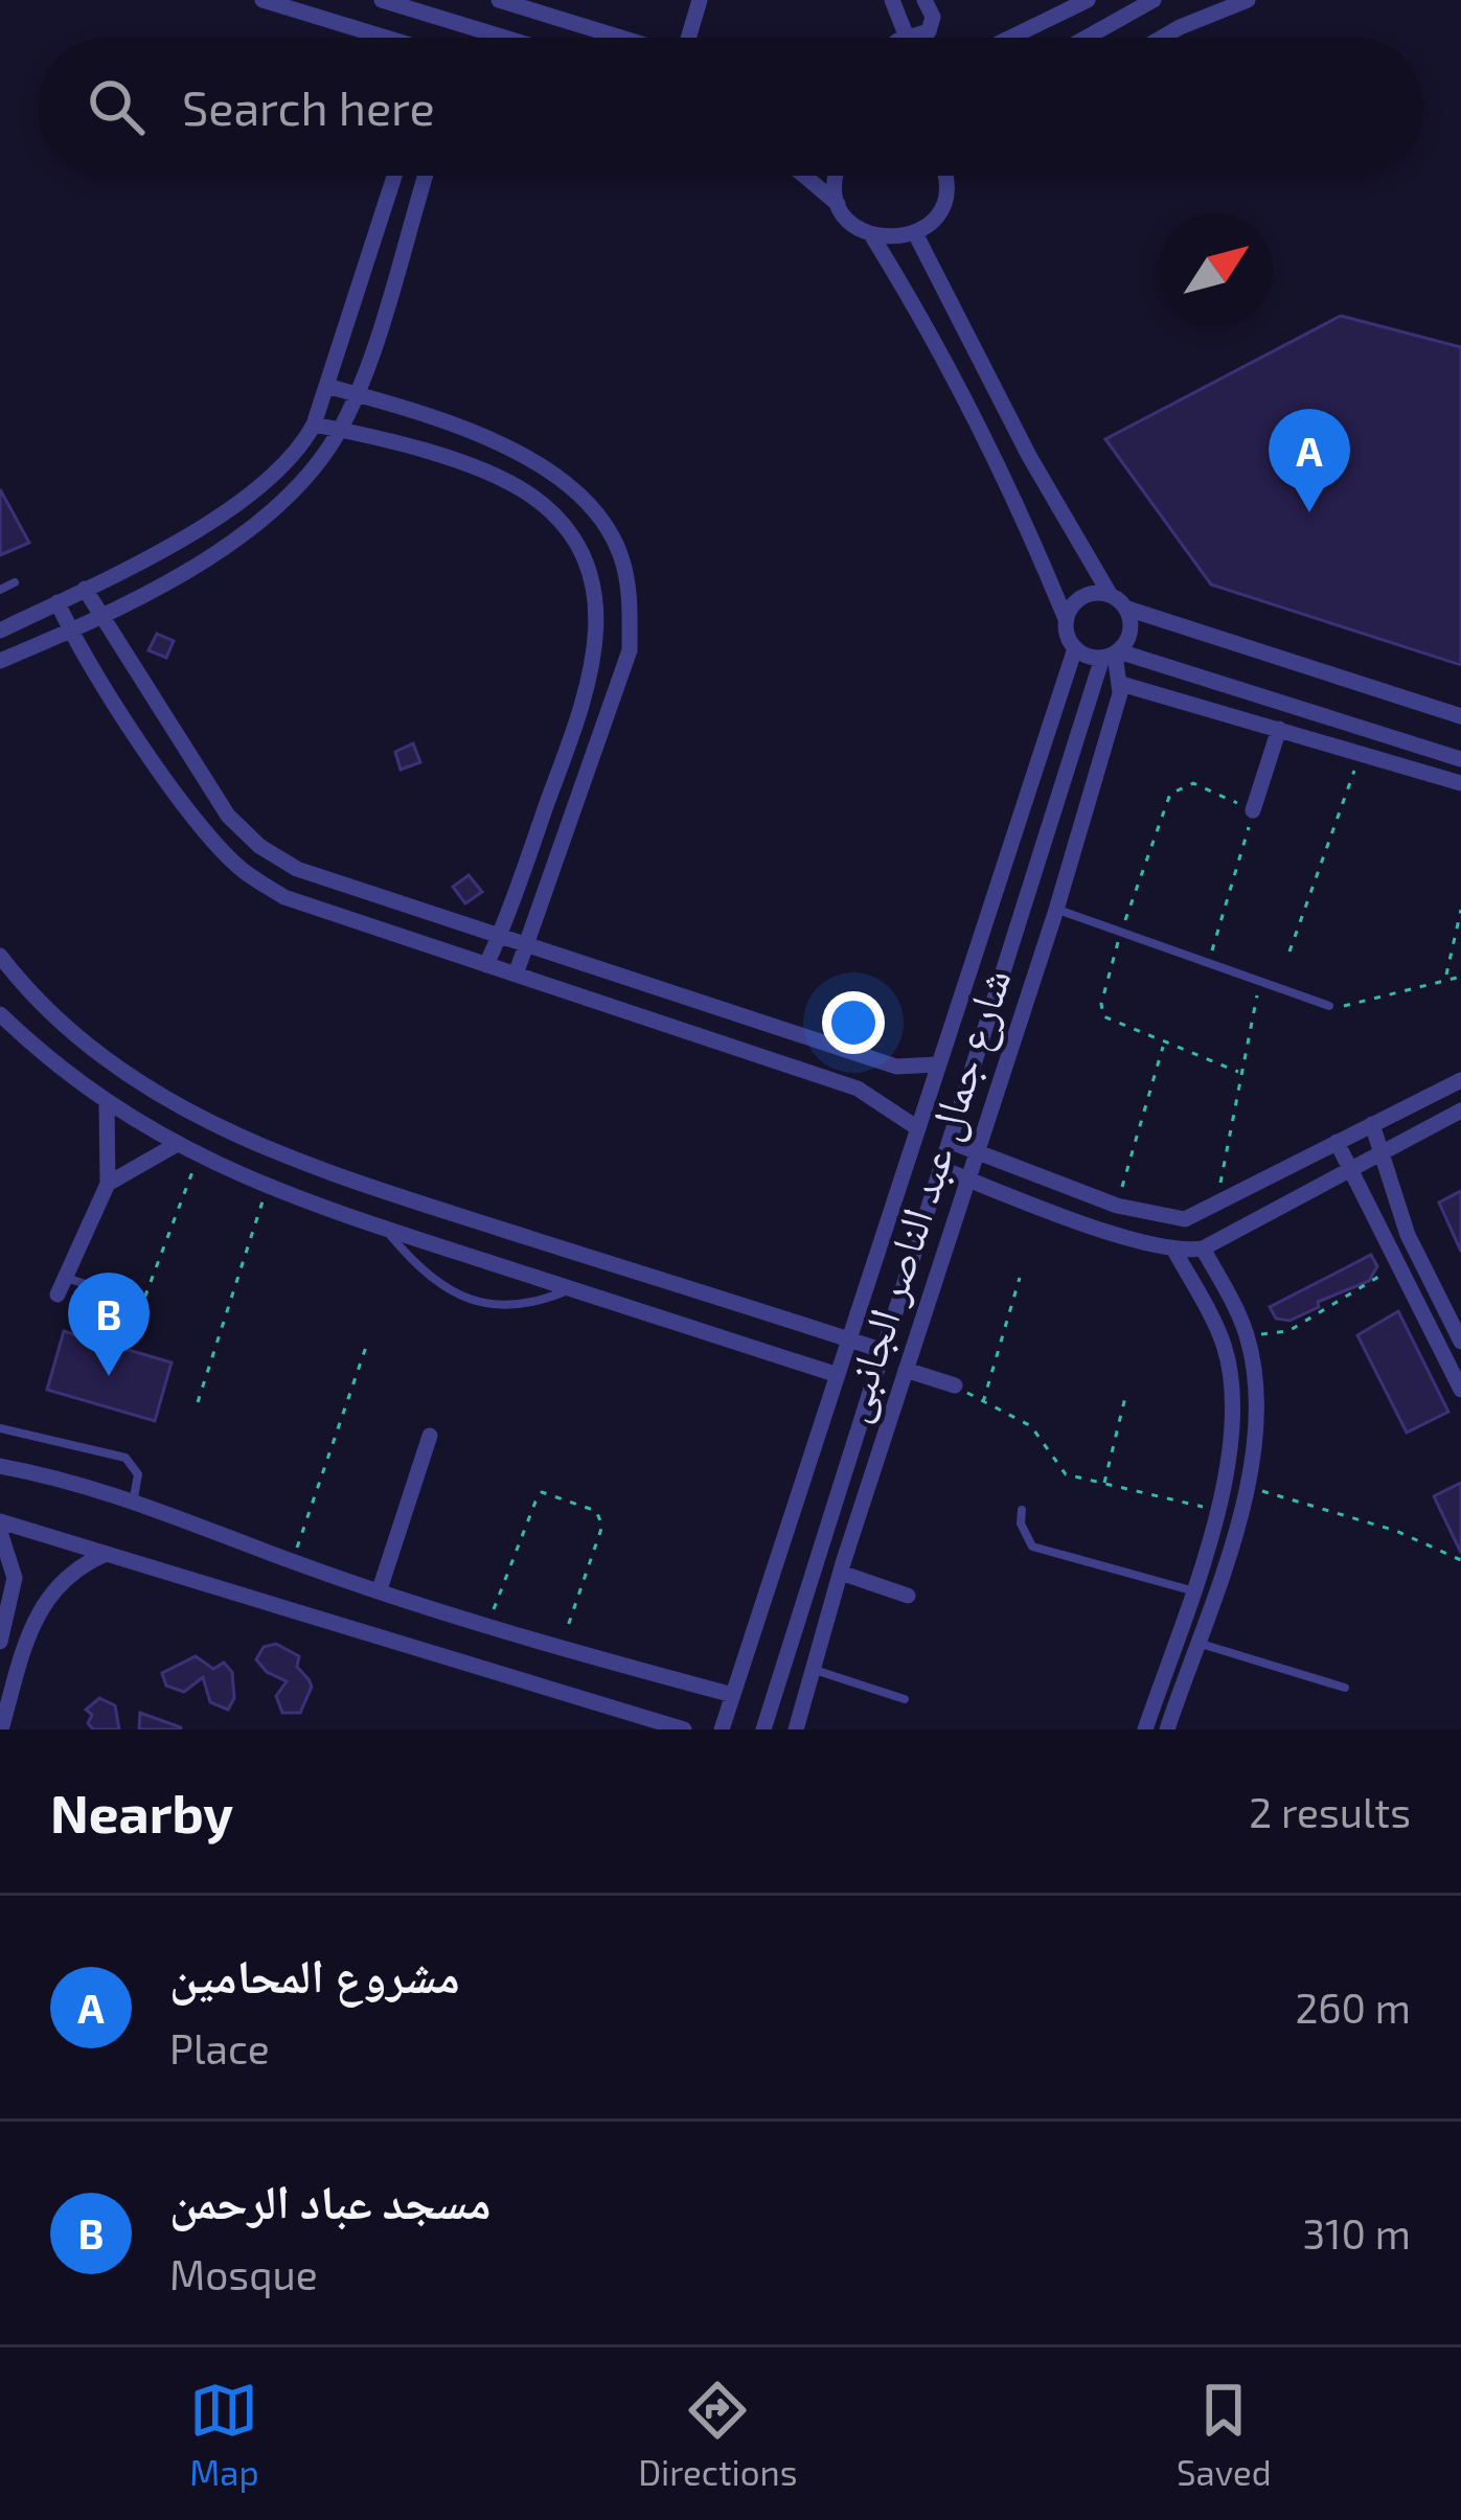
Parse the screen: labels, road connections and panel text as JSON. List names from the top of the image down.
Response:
{
  "streets": {
    "street": ["شارع جمال عبد الناصر الجانبى"]
  },
  "north": "top right",
  "page": {
    "search": "Search here",
    "pins": ["A", "B"],
    "heading": ["Nearby", "2 results"],
    "list": [
      {
        "mark": "A",
        "name": "مشروع المحامين",
        "note": "Place",
        "value": "260 m"
      },
      {
        "mark": "B",
        "name": "مسجد عباد الرحمن",
        "note": "Mosque",
        "value": "310 m"
      }
    ],
    "nav": ["Map", "Directions", "Saved"]
  }
}
